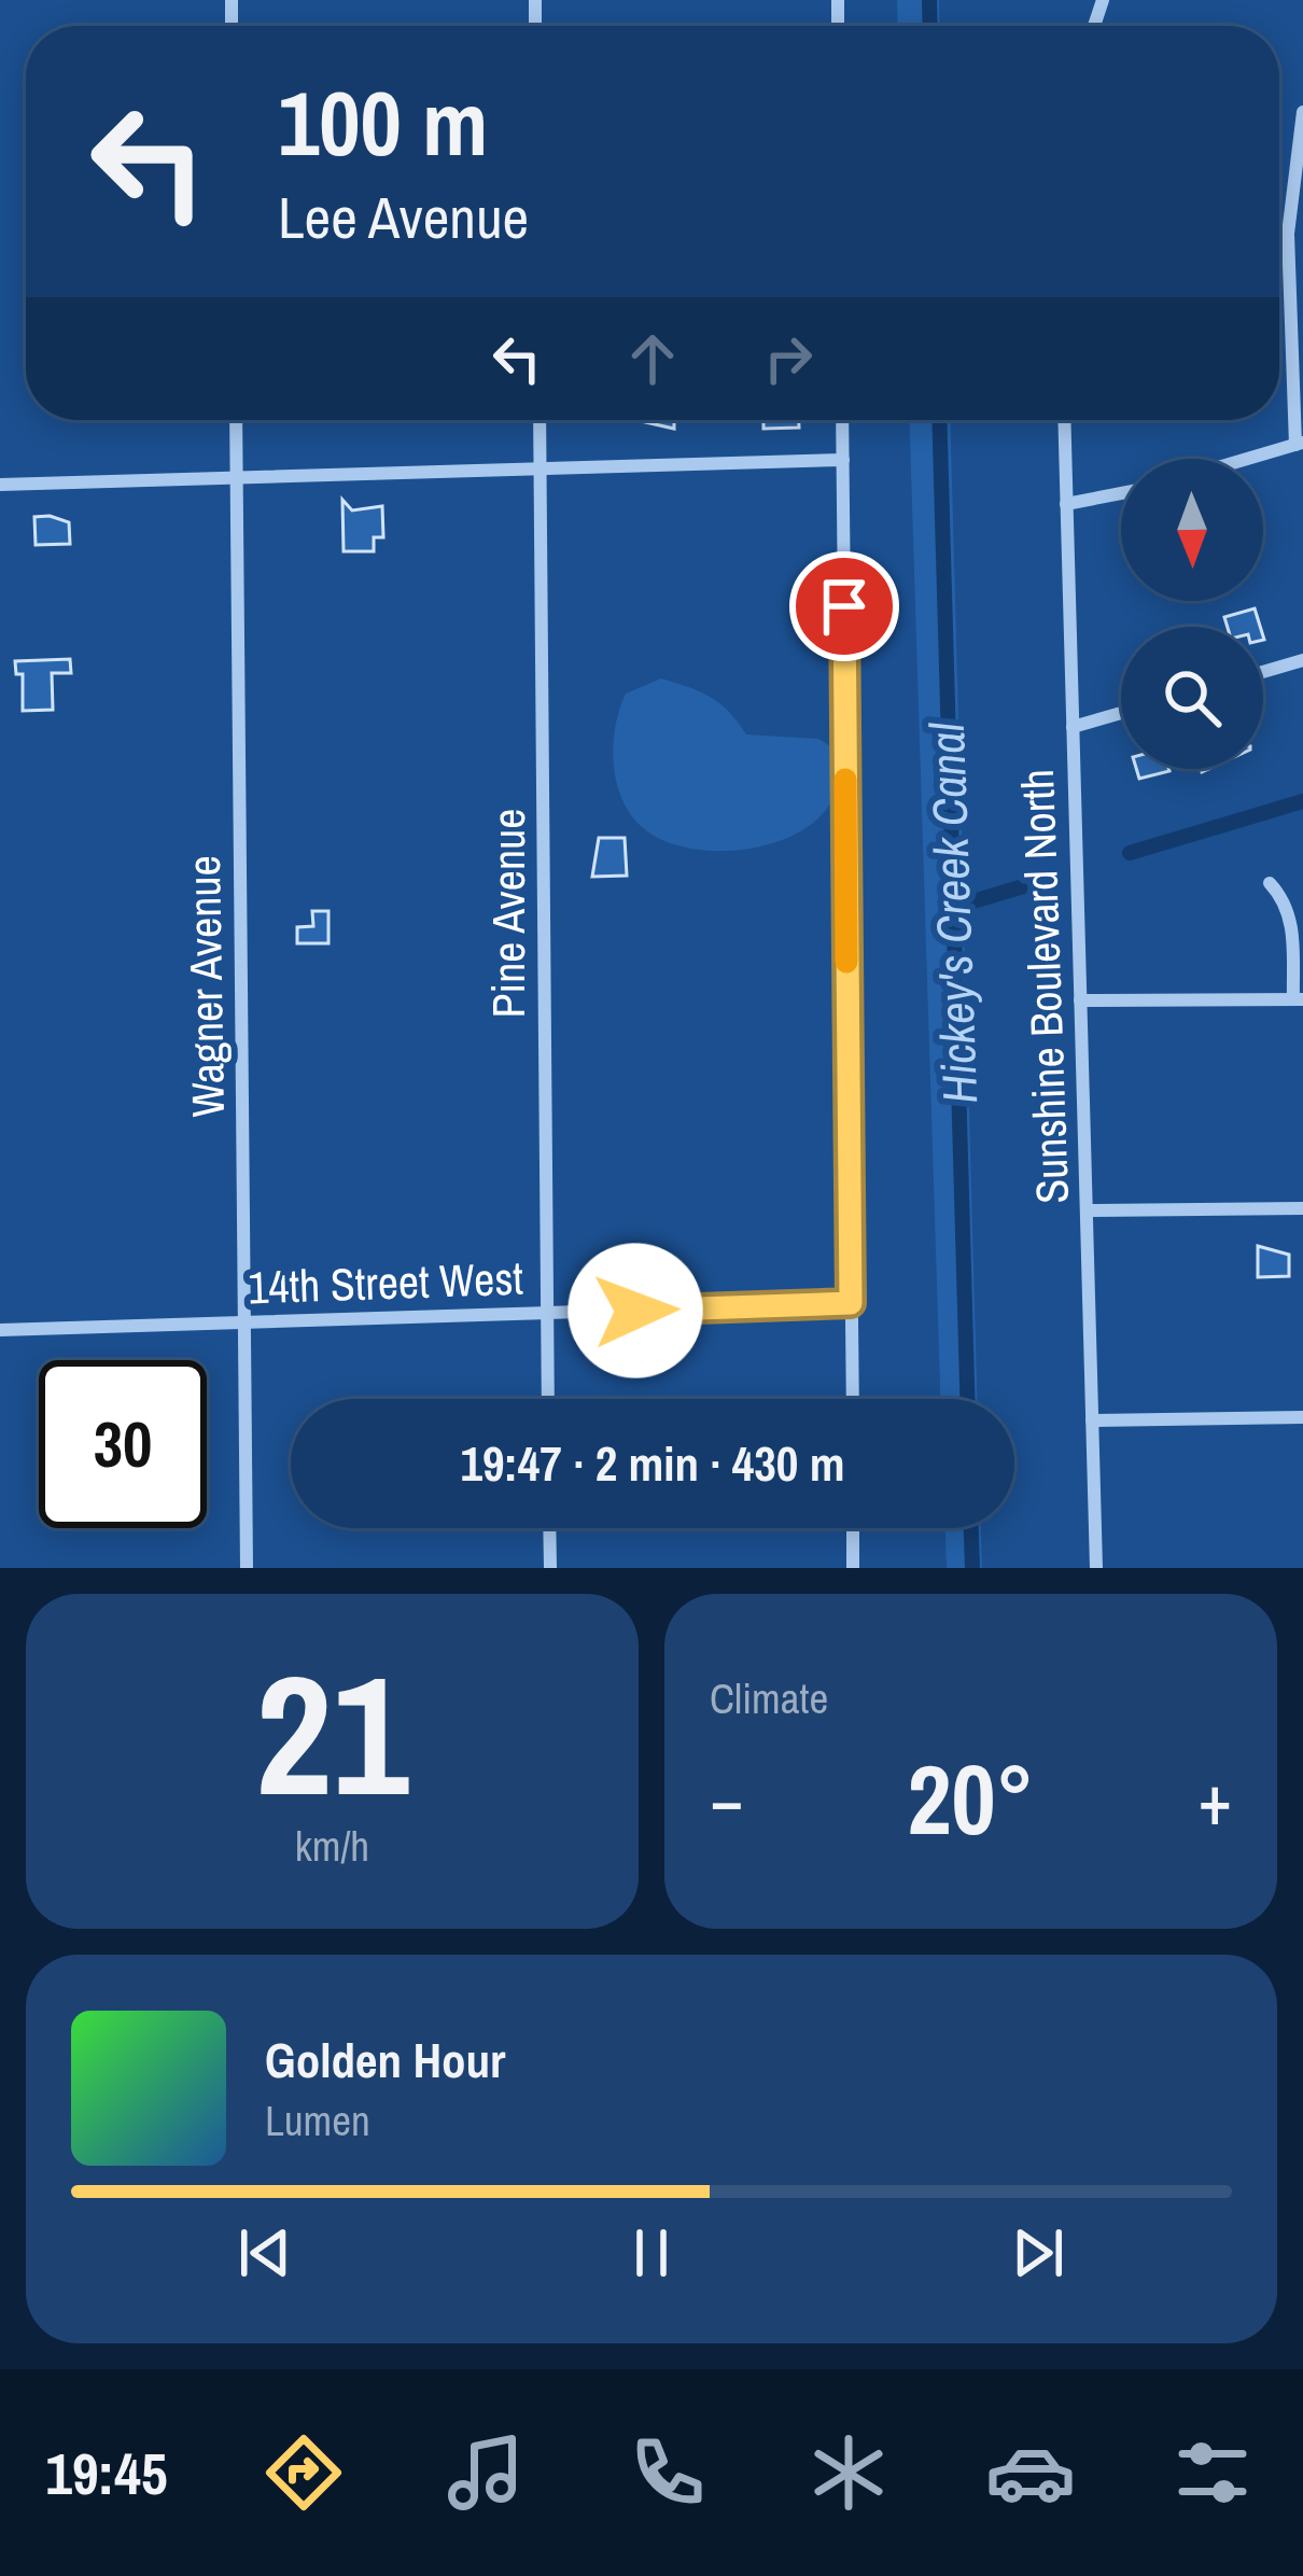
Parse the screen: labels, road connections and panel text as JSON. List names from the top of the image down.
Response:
{
  "streets": {
    "street": [
      "Pine Avenue",
      "Wagner Avenue",
      "Sunshine Boulevard North",
      "14th Street West"
    ]
  },
  "crossings": [
    ["Pine Avenue", "14th Street West"],
    ["Wagner Avenue", "14th Street West"]
  ],
  "water": ["Hickey's Creek Canal"],
  "north": "bottom",
  "page": {
    "turn": ["100 m", "Lee Avenue"],
    "limit": "30",
    "trip": "19:47 · 2 min · 430 m",
    "tile": [
      ["21", "km/h"],
      "Climate"
    ],
    "heat": ["−", "20°", "+"],
    "song": ["Golden Hour", "Lumen"],
    "tabs": "19:45"
  }
}
